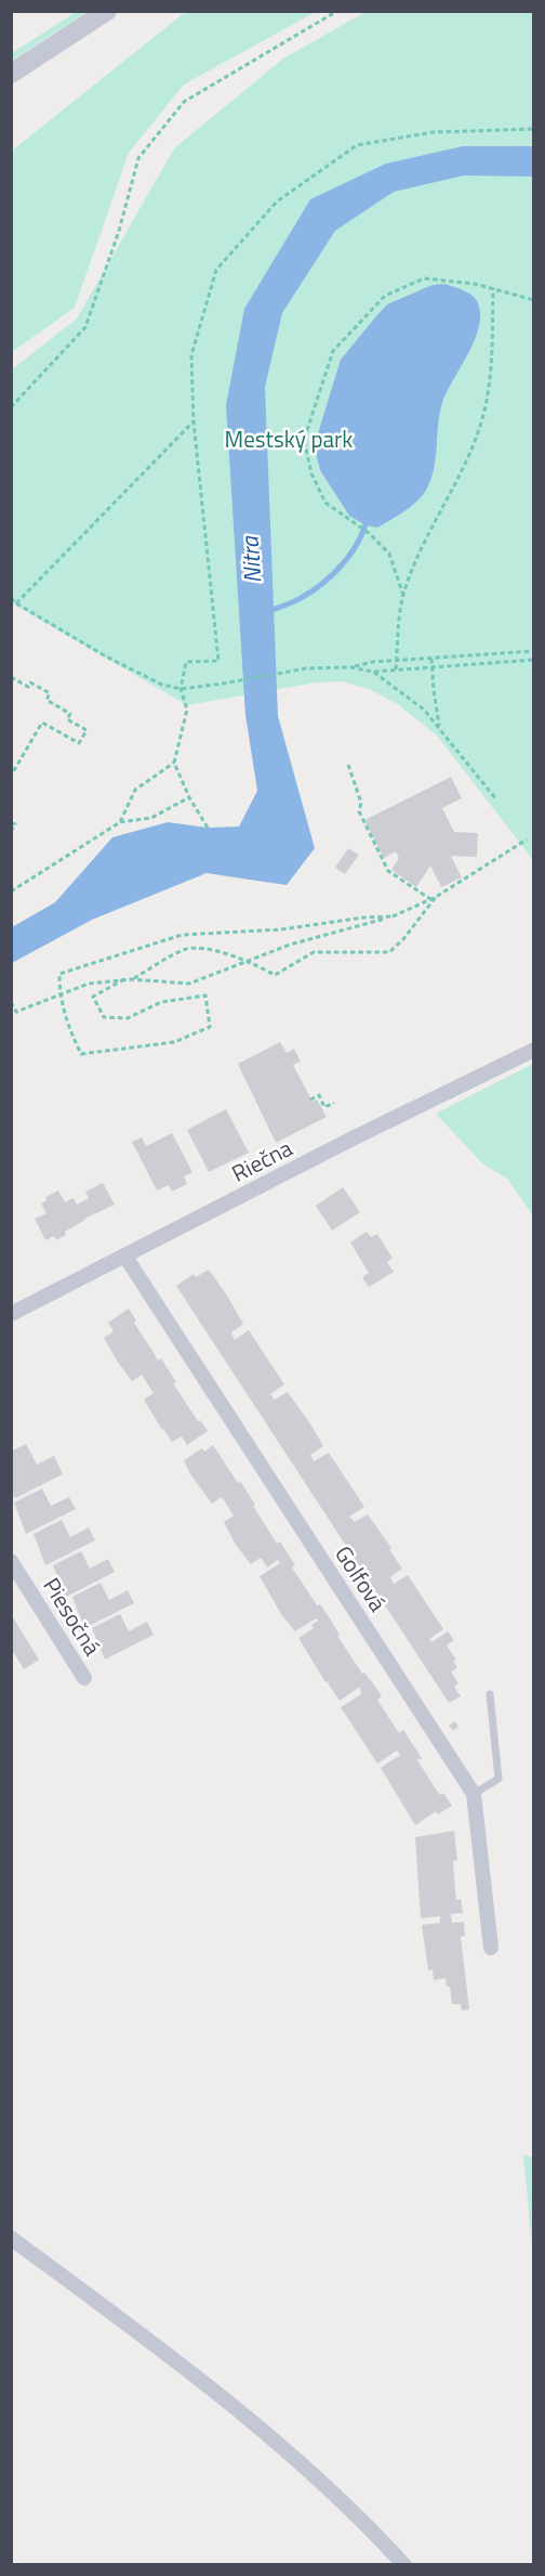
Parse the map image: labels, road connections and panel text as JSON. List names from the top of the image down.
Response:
{
  "streets": {
    "street": ["Riečna", "Golfová", "Piesočná"]
  },
  "crossings": [
    ["Riečna", "Golfová"]
  ],
  "water": ["Nitra"],
  "parks": ["Mestský park"]
}
